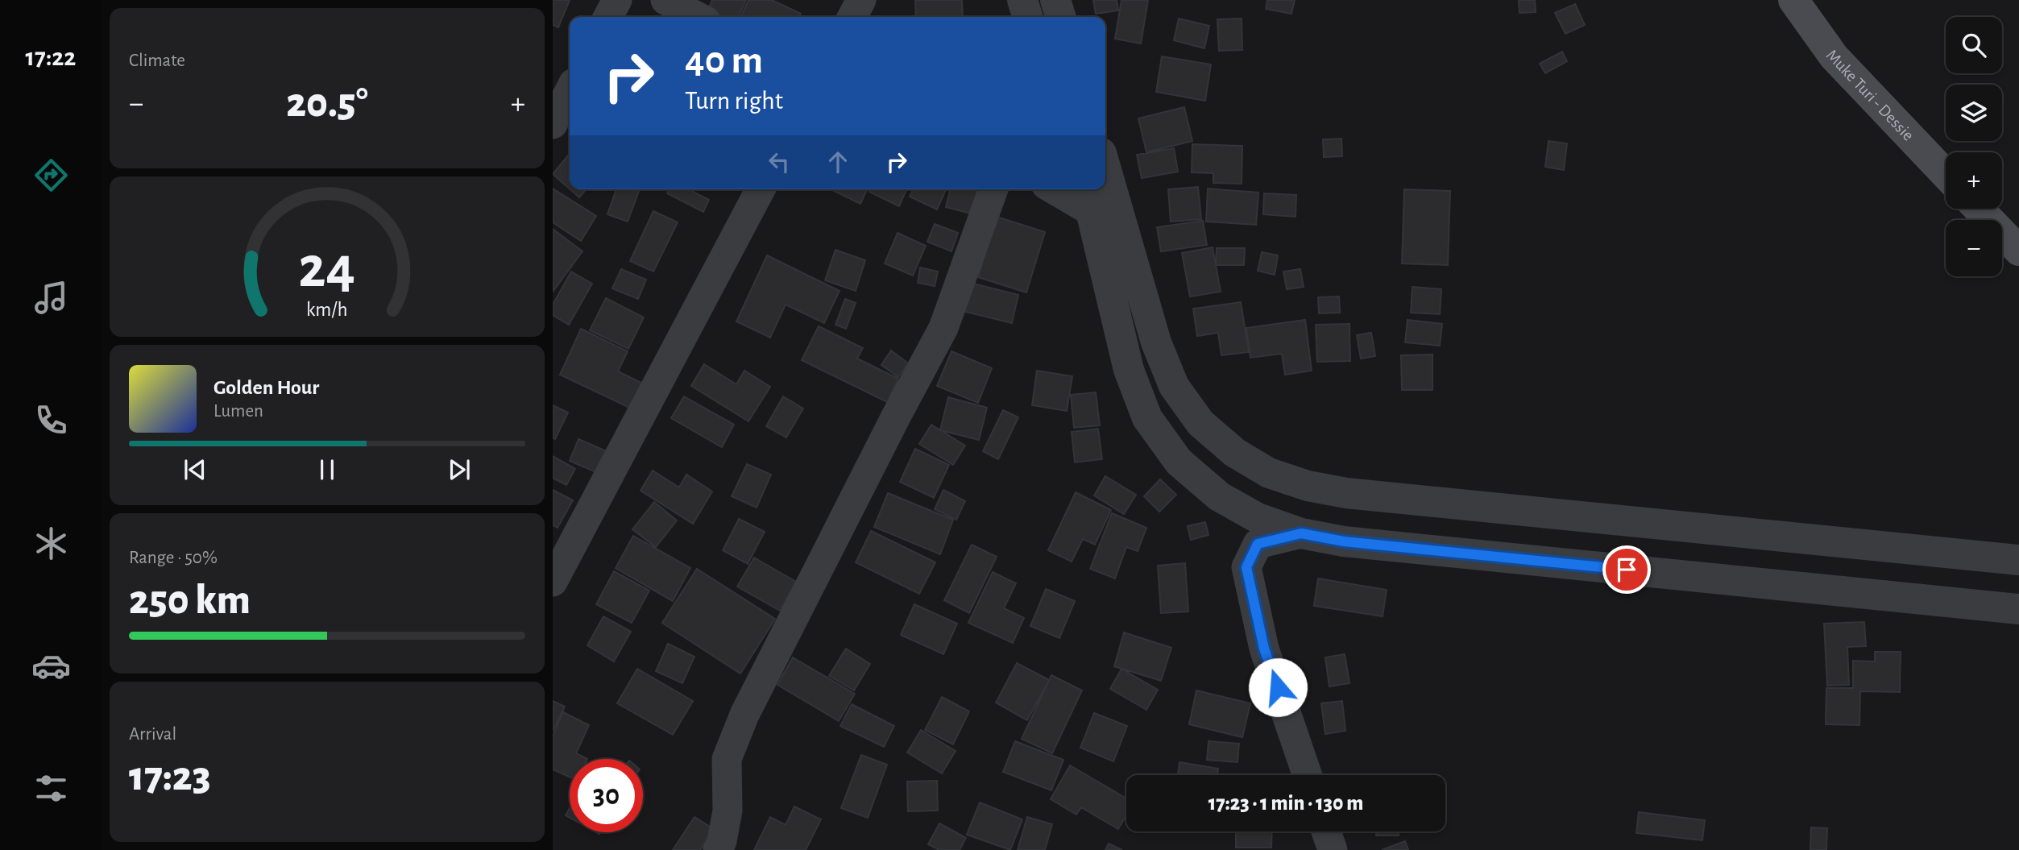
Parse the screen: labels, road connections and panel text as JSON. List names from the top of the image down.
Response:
{
  "streets": {
    "main road": ["Muke Turi - Dessie"]
  },
  "page": {
    "tabs": "17:22",
    "tile": [
      "Climate",
      ["Range · 50%", "250 km"],
      ["Arrival", "17:23"]
    ],
    "map_buttons": ["+", "−"],
    "turn": ["40 m", "Turn right"],
    "heat": ["−", "20.5°", "+"],
    "song": ["Golden Hour", "Lumen"],
    "limit": "30",
    "trip": "17:23 · 1 min · 130 m",
    "gauge": ["24", "km/h"]
  }
}
